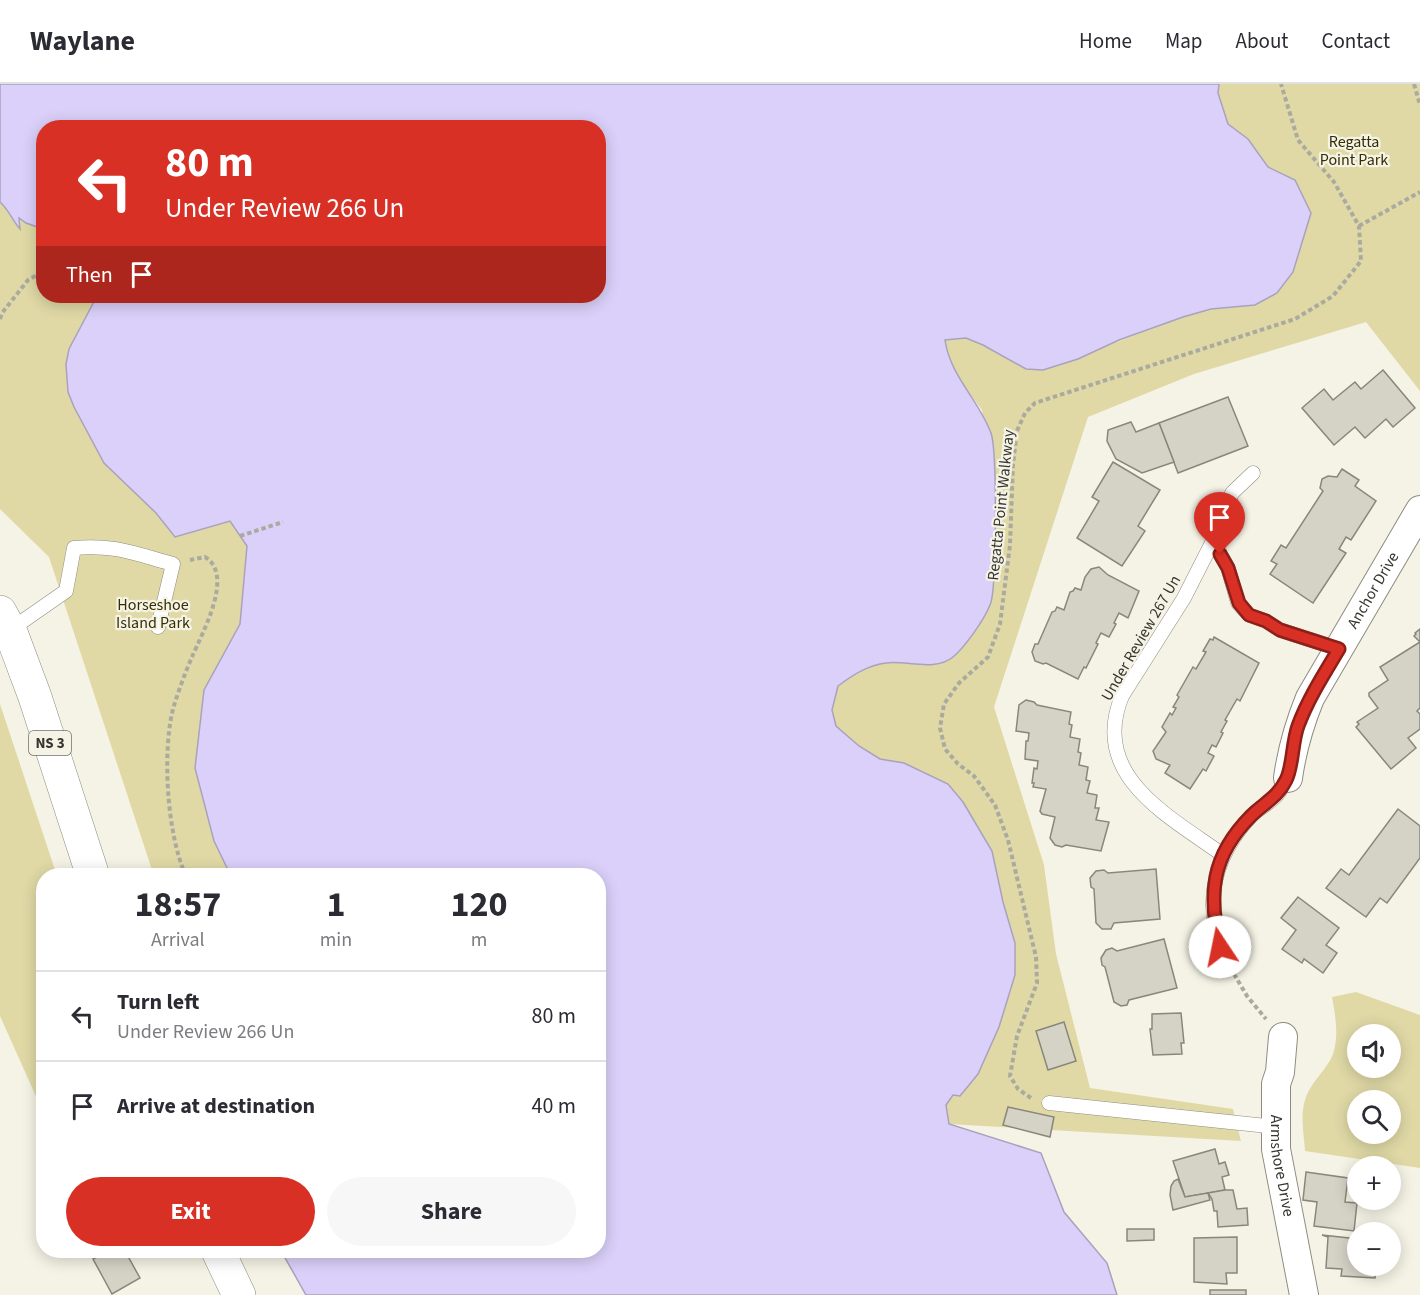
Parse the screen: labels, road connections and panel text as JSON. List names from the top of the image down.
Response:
{
  "streets": {
    "main road": ["NS 3"],
    "street": ["Anchor Drive", "Armshore Drive"],
    "lane": ["Under Review 267 Un"],
    "path": ["Regatta Point Walkway"]
  },
  "crossings": [
    ["Anchor Drive", "Under Review 267 Un"]
  ],
  "parks": ["Regatta Point Park", "Horseshoe Island Park"],
  "page": {
    "header": "Waylane",
    "nav": [
      "Home",
      "Map",
      "About",
      "Contact"
    ],
    "turn": ["80 m", "Under Review 266 Un"],
    "then": "Then",
    "eta": [
      "18:57",
      "Arrival",
      "1",
      "min",
      "120",
      "m"
    ],
    "list": [
      {
        "name": "Turn left",
        "note": "Under Review 266 Un",
        "value": "80 m"
      },
      {
        "name": "Arrive at destination",
        "value": "40 m"
      }
    ],
    "map_buttons": ["+", "−"],
    "buttons": ["Exit", "Share"]
  }
}
